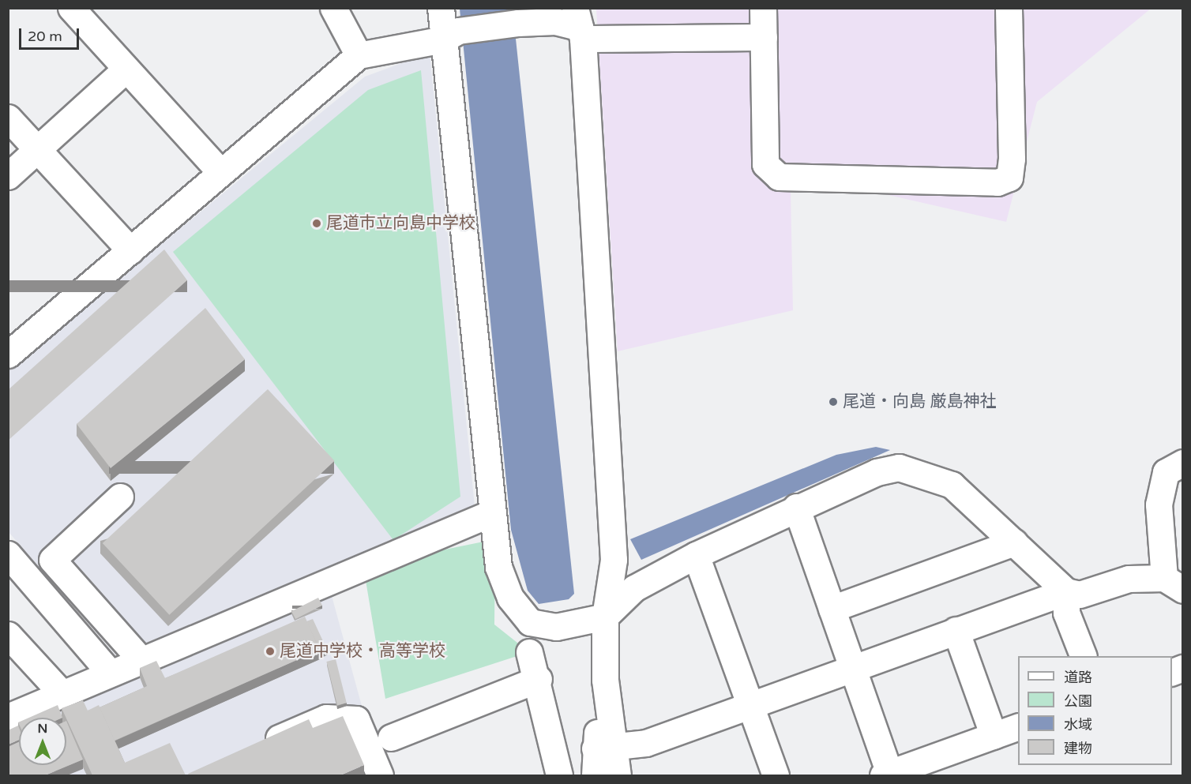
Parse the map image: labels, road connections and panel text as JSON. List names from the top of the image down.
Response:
{
  "places": ["尾道市立向島中学校", "尾道・向島 厳島神社", "尾道中学校・高等学校"],
  "legend": [
    "道路",
    "公園",
    "水域",
    "建物"
  ],
  "scale_bar": "20 m",
  "north": "top"
}
